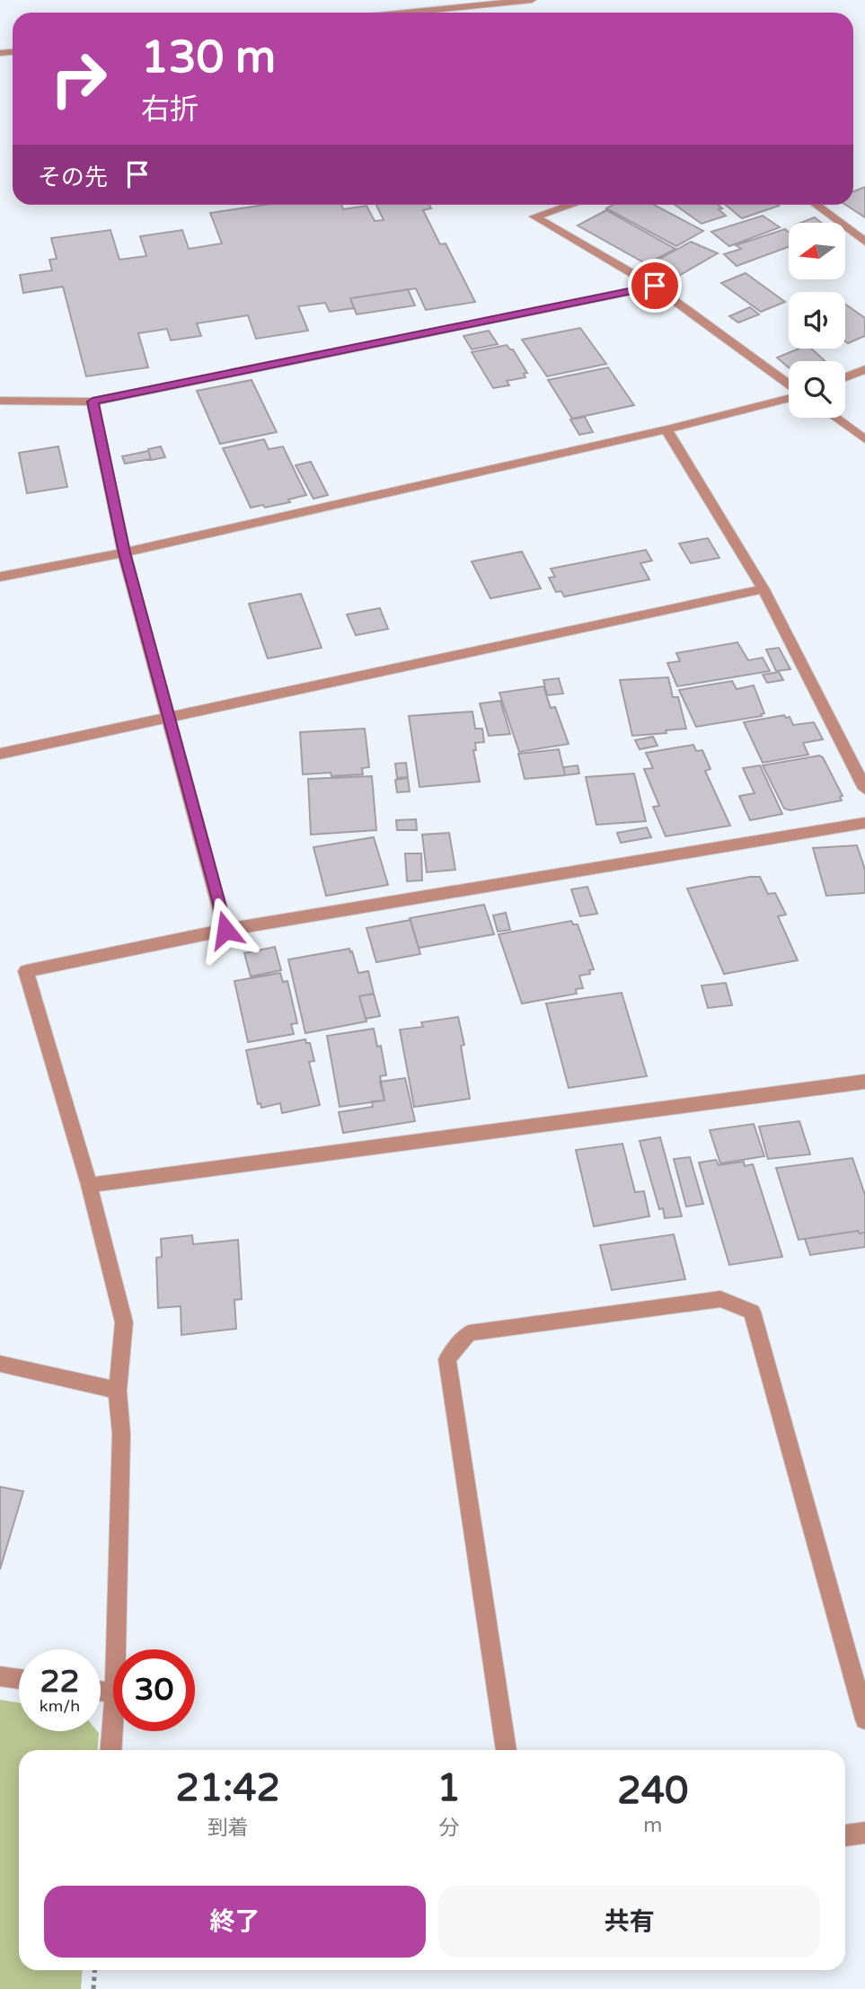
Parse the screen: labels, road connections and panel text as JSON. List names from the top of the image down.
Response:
{
  "north": "left",
  "page": {
    "turn": ["130 m", "右折"],
    "then": "その先",
    "speed": "22 km/h",
    "limit": "30",
    "eta": [
      "21:42",
      "到着",
      "1",
      "分",
      "240",
      "m"
    ],
    "buttons": ["終了", "共有"]
  }
}
